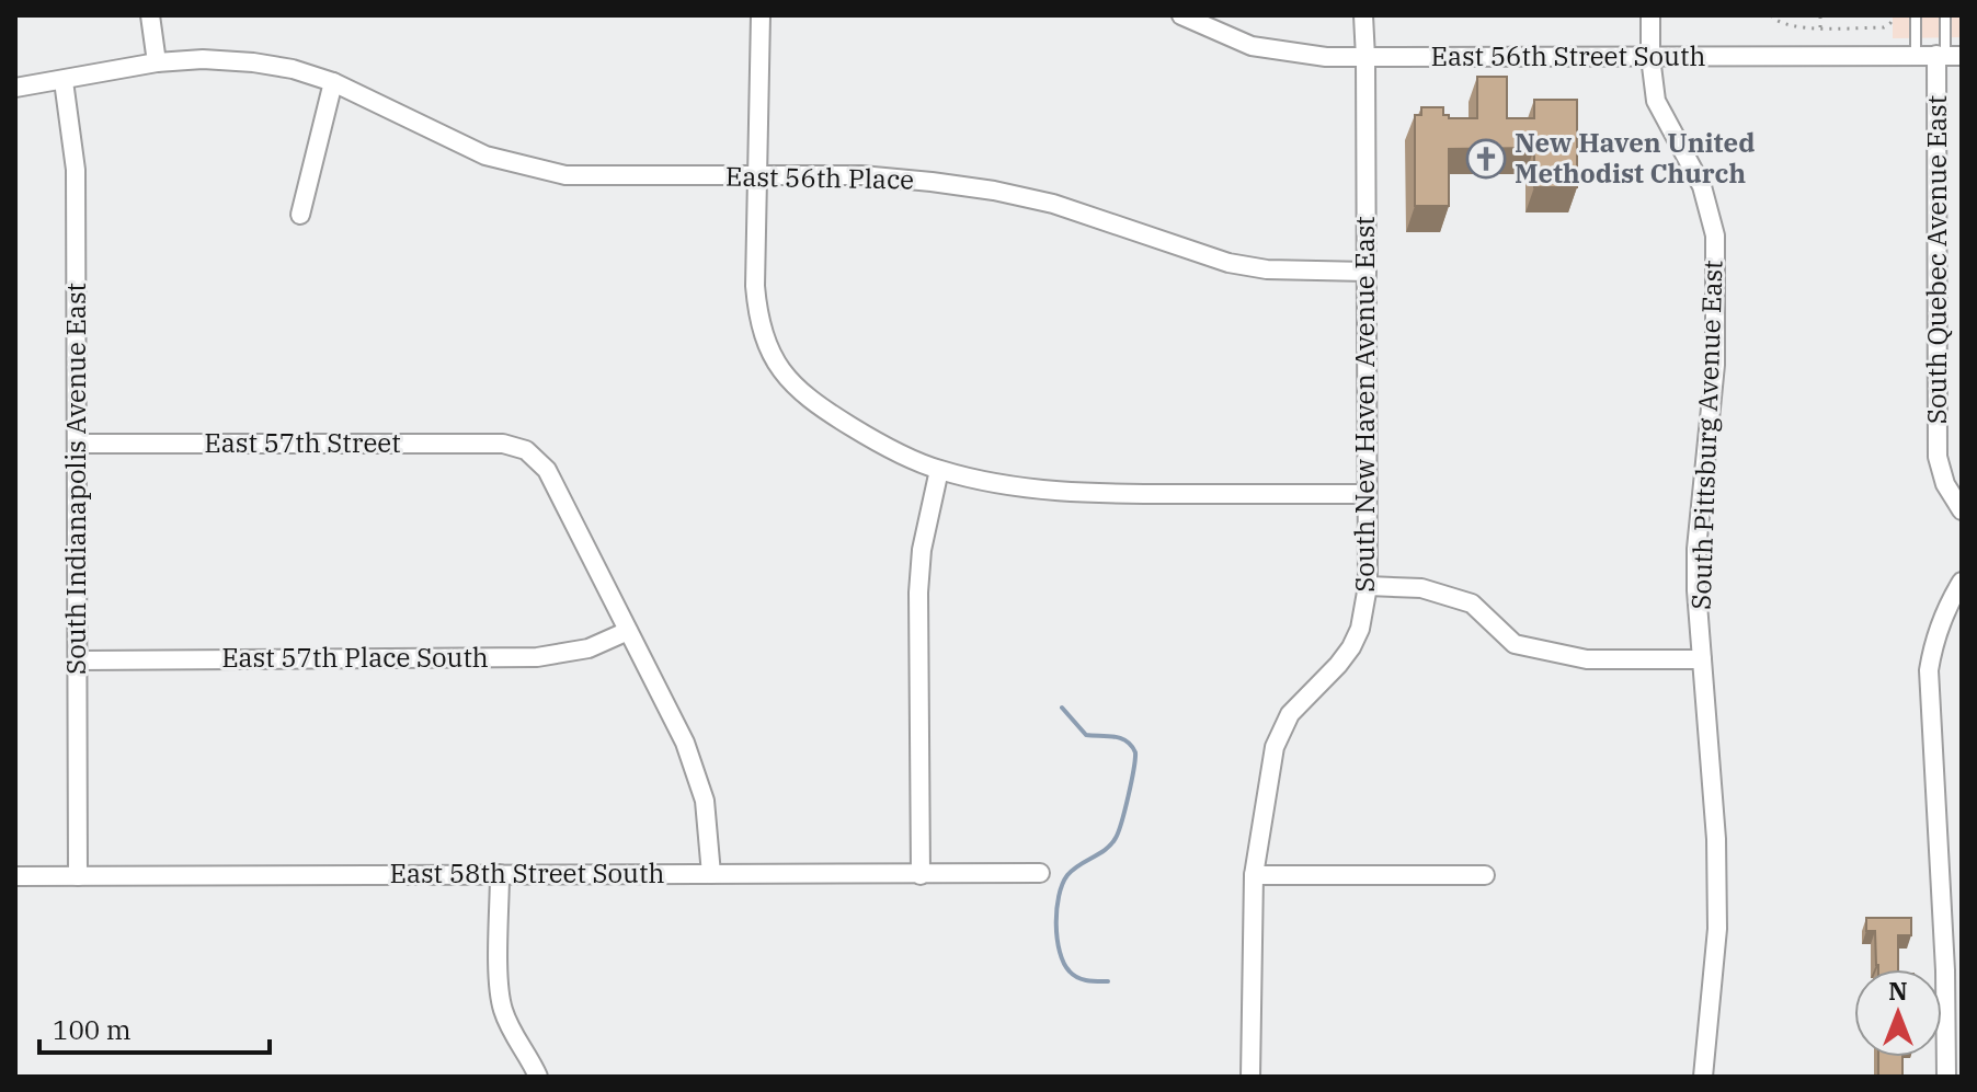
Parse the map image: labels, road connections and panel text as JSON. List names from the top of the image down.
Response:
{
  "streets": {
    "street": [
      "East 56th Street South",
      "East 56th Place",
      "South Quebec Avenue East",
      "South New Haven Avenue East",
      "South Pittsburg Avenue East",
      "East 57th Street",
      "South Indianapolis Avenue East",
      "East 57th Place South",
      "East 58th Street South"
    ]
  },
  "crossings": [
    ["East 56th Street South", "South Quebec Avenue East"],
    ["East 56th Street South", "South New Haven Avenue East"],
    ["East 56th Street South", "South Pittsburg Avenue East"],
    ["East 56th Place", "South New Haven Avenue East"],
    ["East 56th Place", "South Indianapolis Avenue East"],
    ["East 57th Street", "South Indianapolis Avenue East"],
    ["East 57th Street", "East 57th Place South"],
    ["South Indianapolis Avenue East", "East 57th Place South"],
    ["South Indianapolis Avenue East", "East 58th Street South"]
  ],
  "places": {
    "church": ["New Haven United Methodist Church"]
  },
  "scale_bar": "100 m",
  "north": "top"
}
